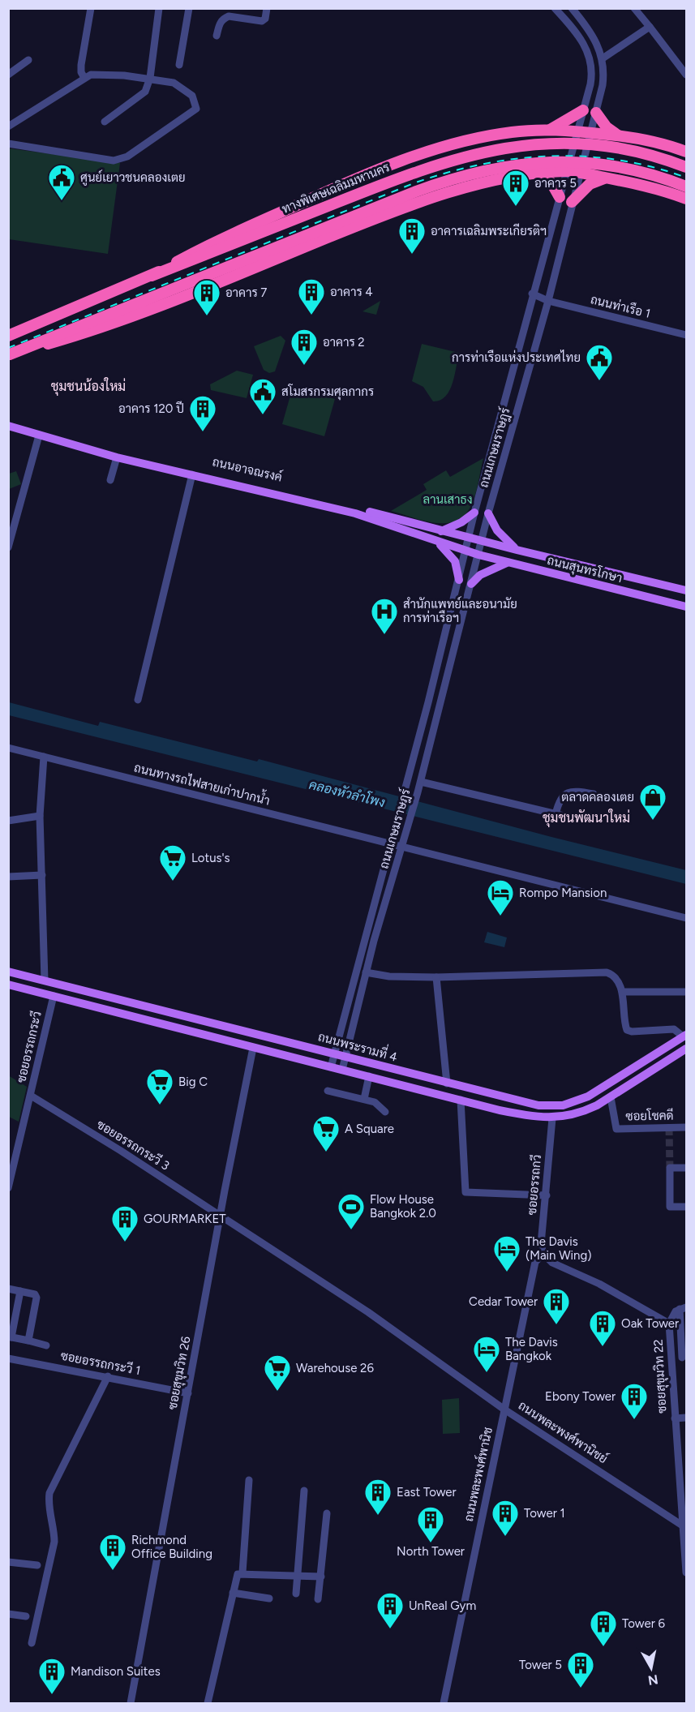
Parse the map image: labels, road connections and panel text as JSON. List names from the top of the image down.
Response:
{
  "streets": {
    "highway": ["ทางพิเศษเฉลิมมหานคร"],
    "main road": ["ถนนอาจณรงค์", "ถนนสุนทรโกษา", "ถนนพระรามที่ 4"],
    "street": [
      "ถนนท่าเรือ 1",
      "ถนนเกษมราษฎร์",
      "ถนนทางรถไฟสายเก่าปากน้ำ",
      "ซอยอรรถกระวี",
      "ซอยโชคดี",
      "ซอยอรรถกระวี 3",
      "ซอยอรรถกวี",
      "ซอยอรรถกระวี 1",
      "ซอยสุขุมวิท 26",
      "ซอยสุขุมวิท 22",
      "ถนนพละพงศ์พานิชย์",
      "ถนนพละพงศ์พานิช"
    ]
  },
  "crossings": [
    ["ถนนท่าเรือ 1", "ถนนเกษมราษฎร์"],
    ["ถนนเกษมราษฎร์", "ถนนอาจณรงค์"],
    ["ถนนเกษมราษฎร์", "ถนนสุนทรโกษา"],
    ["ถนนเกษมราษฎร์", "ถนนทางรถไฟสายเก่าปากน้ำ"],
    ["ถนนเกษมราษฎร์", "ถนนพระรามที่ 4"],
    ["ถนนอาจณรงค์", "ถนนสุนทรโกษา"],
    ["ซอยอรรถกระวี", "ถนนพระรามที่ 4"],
    ["ซอยอรรถกระวี", "ซอยอรรถกระวี 3"],
    ["ถนนพระรามที่ 4", "ซอยโชคดี"],
    ["ถนนพระรามที่ 4", "ซอยอรรถกวี"],
    ["ถนนพระรามที่ 4", "ซอยสุขุมวิท 26"],
    ["ซอยอรรถกระวี 3", "ซอยสุขุมวิท 26"],
    ["ซอยอรรถกระวี 3", "ถนนพละพงศ์พานิชย์"],
    ["ซอยอรรถกระวี 3", "ถนนพละพงศ์พานิช"],
    ["ซอยอรรถกวี", "ซอยสุขุมวิท 22"],
    ["ซอยอรรถกวี", "ถนนพละพงศ์พานิช"],
    ["ซอยอรรถกระวี 1", "ซอยสุขุมวิท 26"],
    ["ซอยสุขุมวิท 22", "ถนนพละพงศ์พานิชย์"],
    ["ซอยสุขุมวิท 22", "ถนนพละพงศ์พานิช"],
    ["ถนนพละพงศ์พานิชย์", "ถนนพละพงศ์พานิช"]
  ],
  "districts": ["ชุมชนน้องใหม่", "ชุมชนพัฒนาใหม่"],
  "water": ["คลองหัวลำโพง"],
  "parks": ["ลานเสาธง"],
  "places": {
    "public building": ["ศูนย์เยาวชนคลองเตย", "การท่าเรือแห่งประเทศไทย", "สโมสรกรมศุลกากร"],
    "building": [
      "อาคาร 5",
      "อาคารเฉลิมพระเกียรติฯ",
      "อาคาร 4",
      "อาคาร 7",
      "อาคาร 2",
      "อาคาร 120 ปี",
      "GOURMARKET",
      "Cedar Tower",
      "Oak Tower",
      "Ebony Tower",
      "East Tower",
      "Tower 1",
      "North Tower",
      "Richmond Office Building",
      "UnReal Gym",
      "Tower 6",
      "Tower 5",
      "Mandison Suites"
    ],
    "hospital": ["สำนักแพทย์และอนามัย การท่าเรือฯ"],
    "shop": ["ตลาดคลองเตย"],
    "supermarket": [
      "Lotus's",
      "Big C",
      "A Square",
      "Warehouse 26"
    ],
    "hotel": ["Rompo Mansion", "The Davis (Main Wing)", "The Davis Bangkok"],
    "sports": ["Flow House Bangkok 2.0"]
  },
  "north": "bottom"
}
